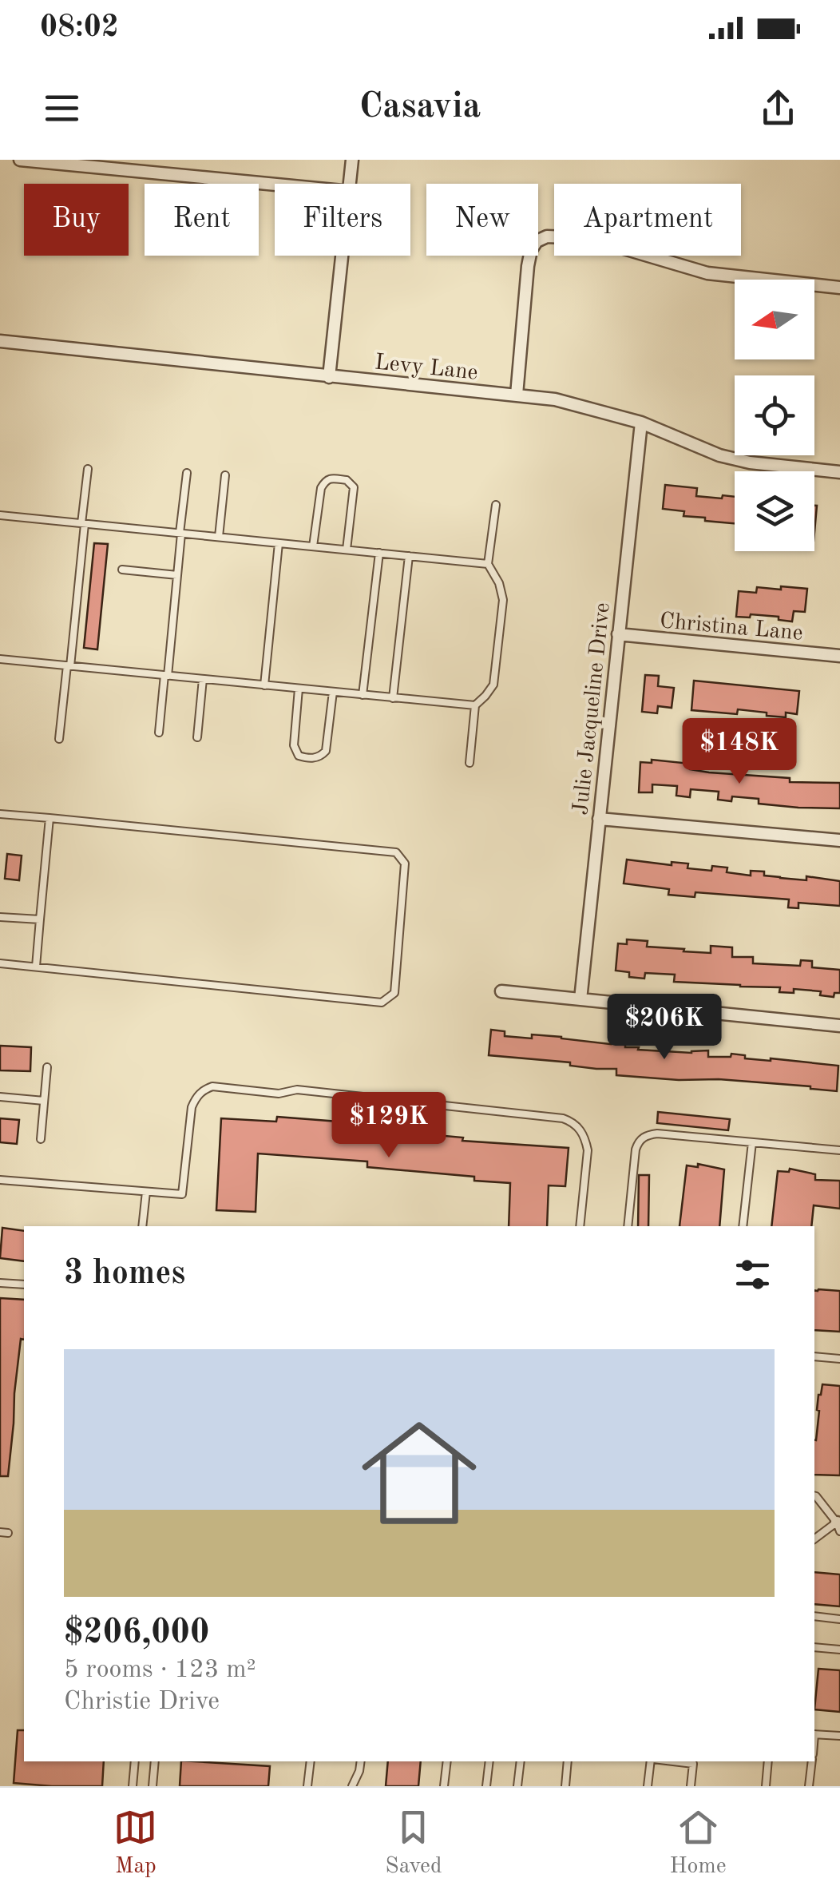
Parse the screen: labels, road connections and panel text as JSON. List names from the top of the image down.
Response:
{
  "streets": {
    "street": ["Levy Lane", "Christina Lane", "Julie Jacqueline Drive"]
  },
  "crossings": [
    ["Levy Lane", "Julie Jacqueline Drive"],
    ["Christina Lane", "Julie Jacqueline Drive"]
  ],
  "north": "left",
  "page": {
    "status": "08:02",
    "header": "Casavia",
    "chip": [
      "Buy",
      "Rent",
      "Filters",
      "New",
      "Apartment"
    ],
    "price": ["$148K", "$206K", "$129K"],
    "heading": "3 homes",
    "list": [
      {
        "name": "$206,000",
        "note": "5 rooms · 123 m² · Christie Drive"
      }
    ],
    "tabs": ["Map", "Saved", "Home"]
  }
}
